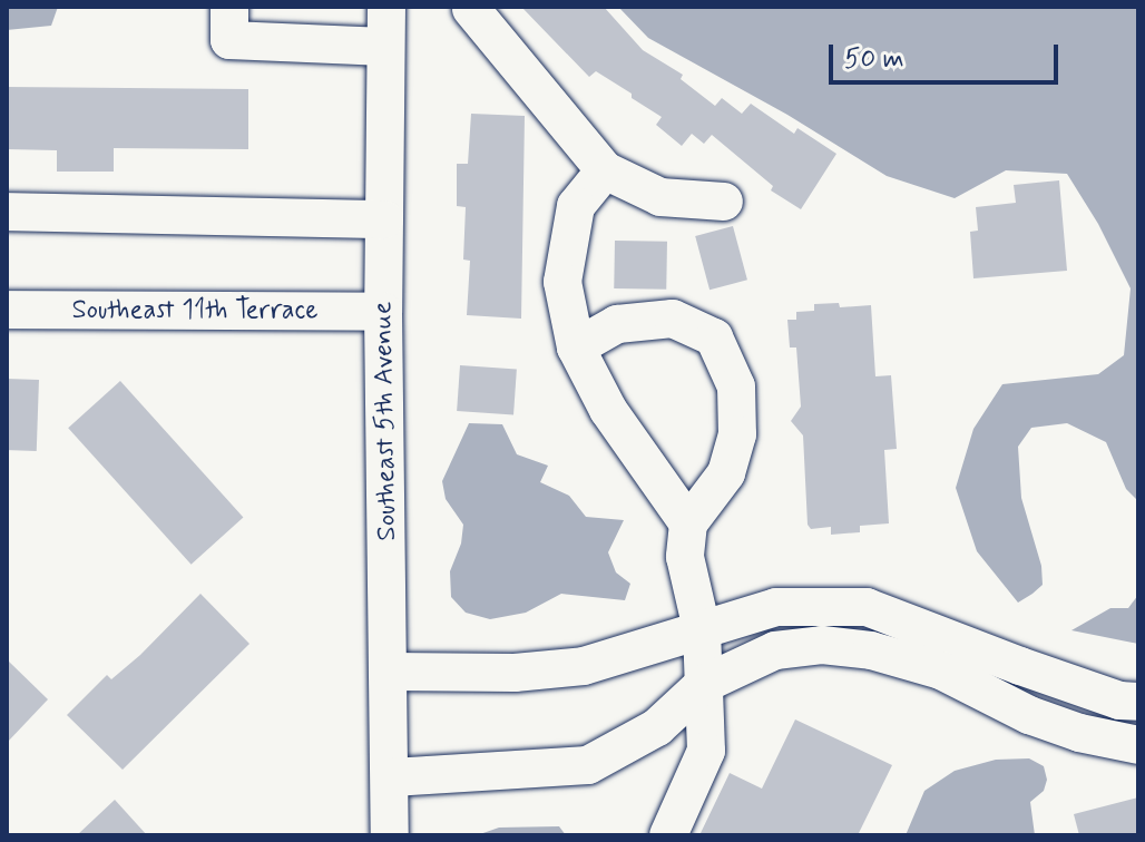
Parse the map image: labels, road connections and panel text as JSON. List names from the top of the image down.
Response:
{
  "streets": {
    "street": ["Southeast 11th Terrace", "Southeast 5th Avenue"]
  },
  "crossings": [
    ["Southeast 11th Terrace", "Southeast 5th Avenue"]
  ],
  "scale_bar": "50 m"
}
